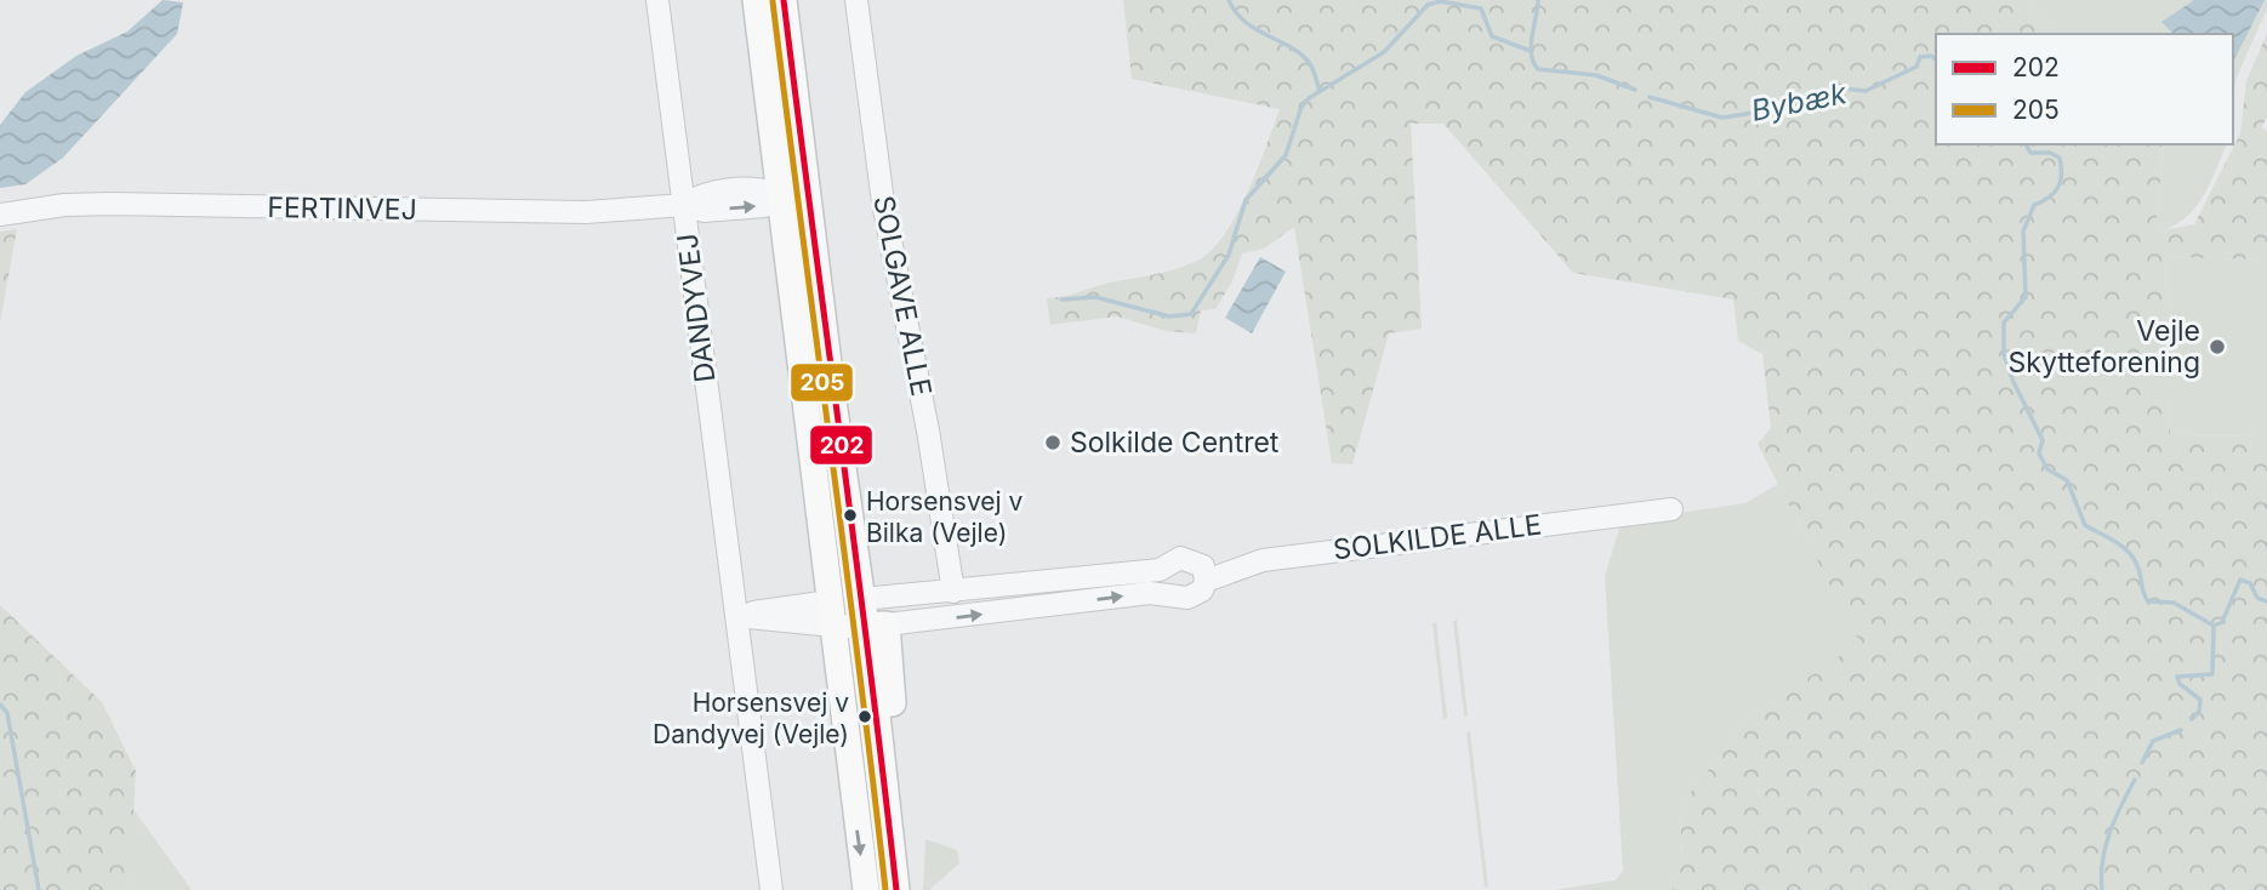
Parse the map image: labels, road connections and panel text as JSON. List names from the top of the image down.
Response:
{
  "streets": {
    "street": [
      "FERTINVEJ",
      "SOLGAVE ALLE",
      "DANDYVEJ",
      "SOLKILDE ALLE"
    ]
  },
  "crossings": [
    ["FERTINVEJ", "DANDYVEJ"],
    ["SOLGAVE ALLE", "SOLKILDE ALLE"]
  ],
  "water": ["Bybæk"],
  "places": [
    "Vejle Skytteforening",
    "Solkilde Centret",
    "Horsensvej v Bilka (Vejle)",
    "Horsensvej v Dandyvej (Vejle)"
  ],
  "lines": ["transit line 202", "transit line 205"],
  "legend": ["202", "205"]
}
